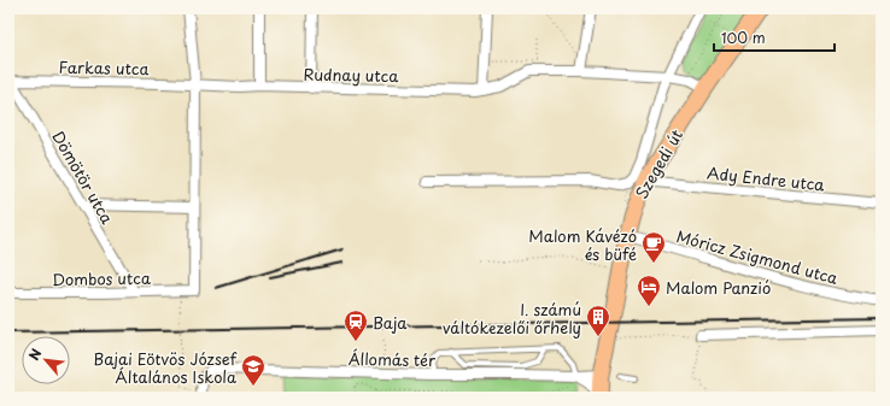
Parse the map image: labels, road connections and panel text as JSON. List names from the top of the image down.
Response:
{
  "streets": {
    "main road": ["Szegedi út"],
    "street": [
      "Farkas utca",
      "Rudnay utca",
      "Dömötör utca",
      "Ady Endre utca",
      "Móricz Zsigmond utca",
      "Dombos utca",
      "Állomás tér"
    ]
  },
  "crossings": [
    ["Farkas utca", "Rudnay utca"],
    ["Farkas utca", "Dömötör utca"],
    ["Rudnay utca", "Szegedi út"],
    ["Szegedi út", "Ady Endre utca"],
    ["Szegedi út", "Móricz Zsigmond utca"],
    ["Szegedi út", "Állomás tér"],
    ["Dömötör utca", "Dombos utca"]
  ],
  "places": {
    "cafe": ["Malom Kávézó és büfé"],
    "hotel": ["Malom Panzió"],
    "building": ["I. számú váltókezelői őrhely"],
    "station": ["Baja"],
    "school or university": ["Bajai Eötvös József Általános Iskola"]
  },
  "scale_bar": "100 m",
  "north": "top left"
}
